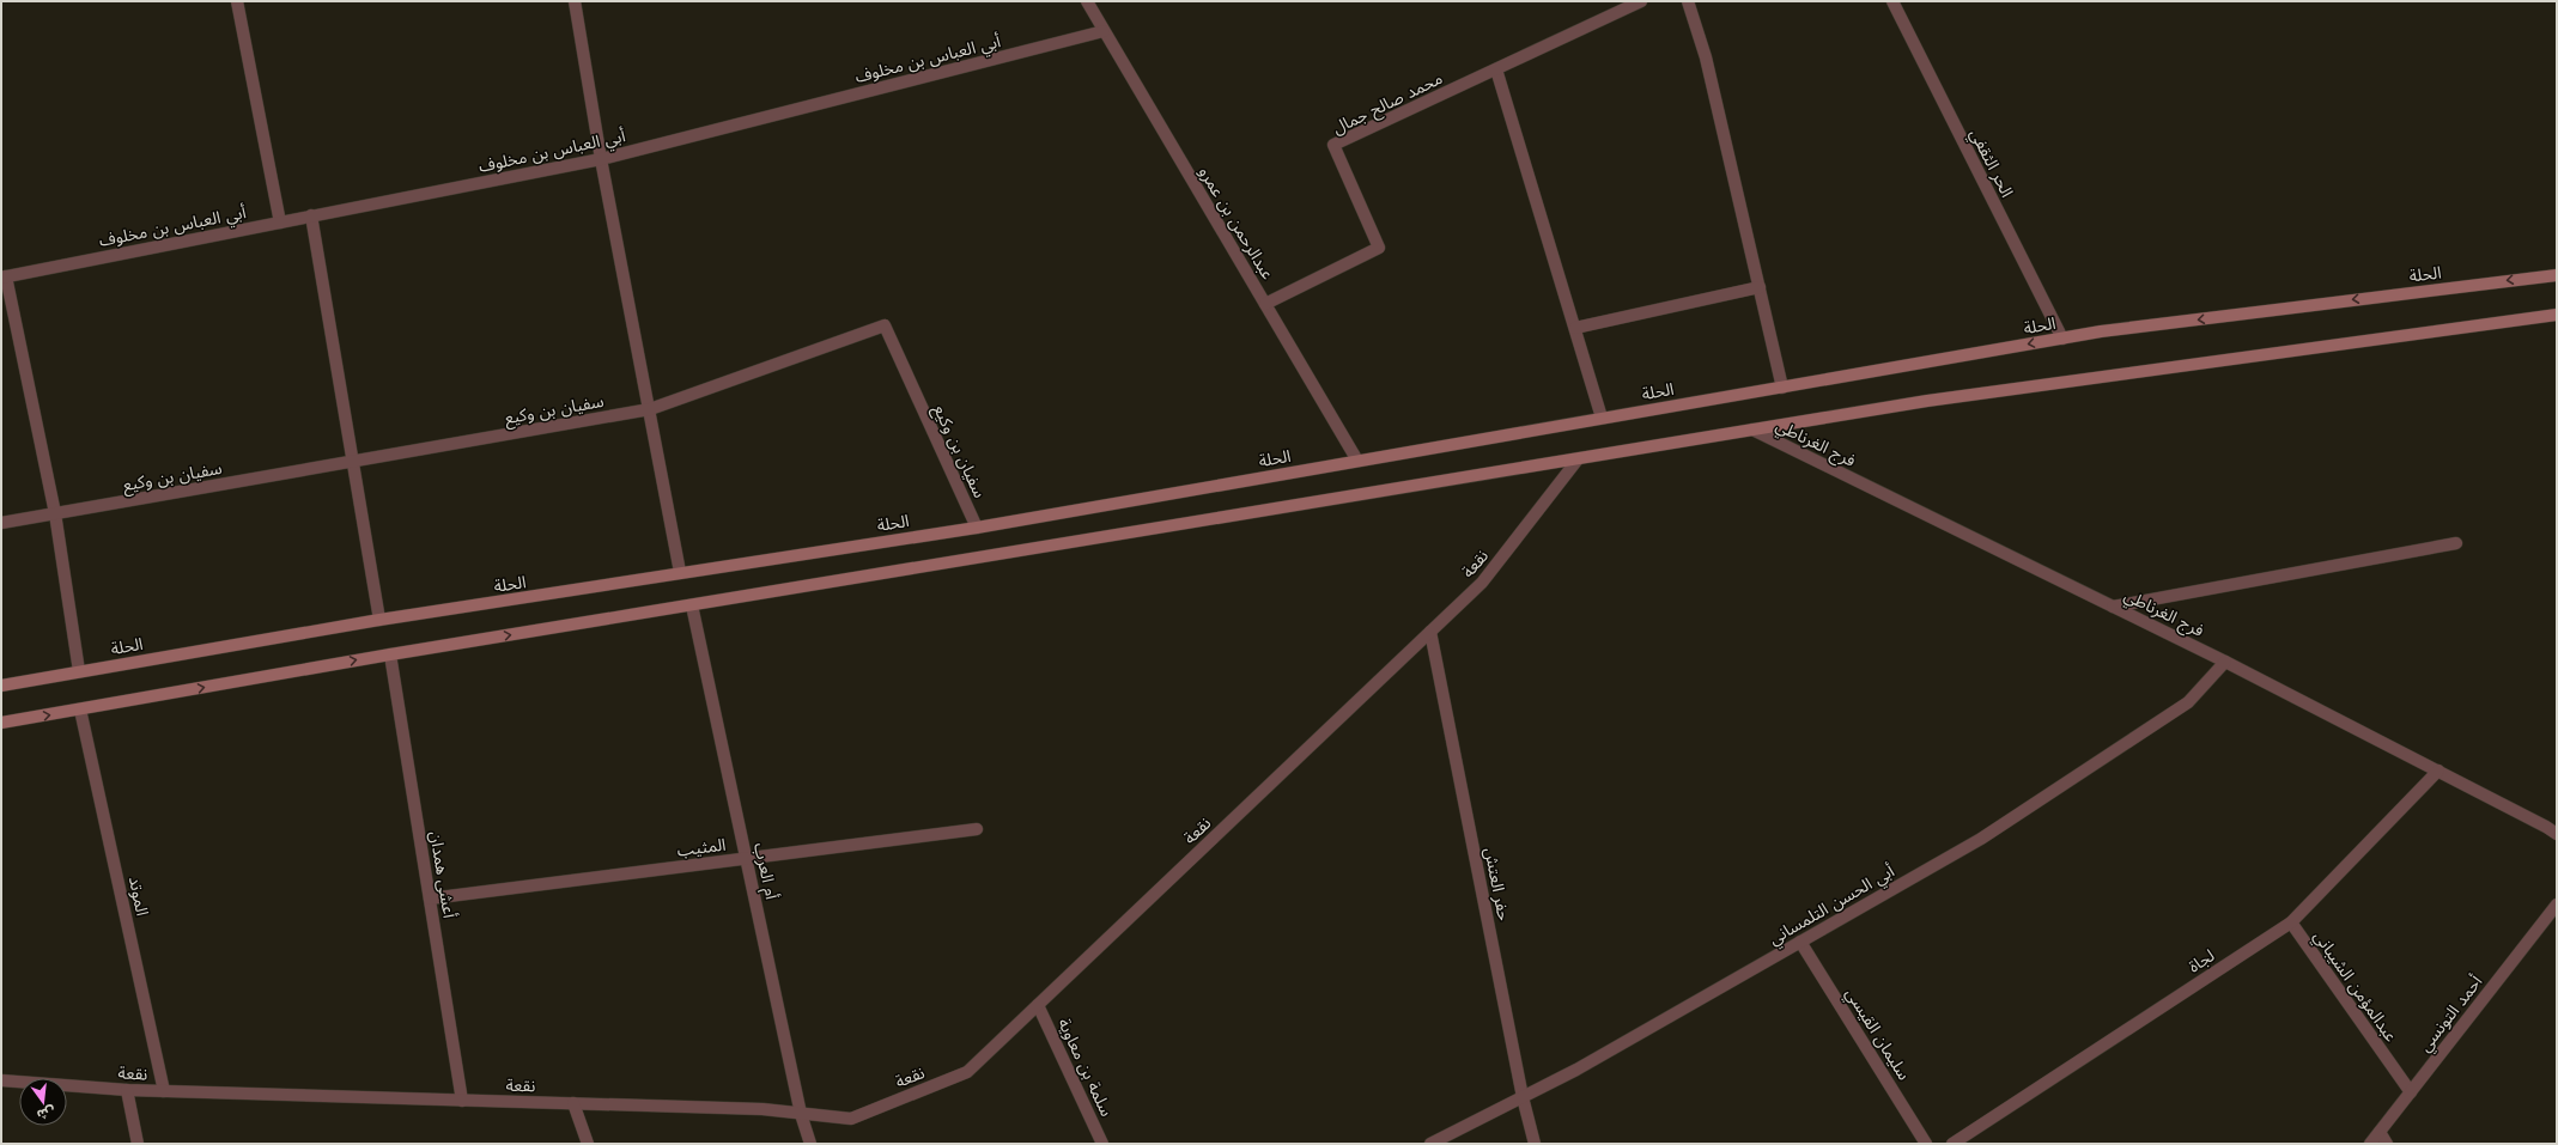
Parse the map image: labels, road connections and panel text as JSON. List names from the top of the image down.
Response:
{
  "streets": {
    "main road": ["الحلة"],
    "street": [
      "أبي العباس بن مخلوف",
      "محمد صالح جمال",
      "الحر الثقفي",
      "عبدالرحمن بن عمرو",
      "سفيان بن وكيع",
      "فرج الغرناطي",
      "نقعة",
      "المثيب",
      "أم العرب",
      "أعشى همدان",
      "حفر العتش",
      "الموتد",
      "أبي الحسن التلمساني",
      "لجاة",
      "عبدالمؤمن الشيباني",
      "أحمد التونسي",
      "سليمان القيسي",
      "سلمة بن معاوية"
    ]
  },
  "crossings": [
    ["أبي العباس بن مخلوف", "عبدالرحمن بن عمرو"],
    ["محمد صالح جمال", "عبدالرحمن بن عمرو"],
    ["الحر الثقفي", "الحلة"],
    ["عبدالرحمن بن عمرو", "الحلة"],
    ["الحلة", "سفيان بن وكيع"],
    ["فرج الغرناطي", "أبي الحسن التلمساني"],
    ["فرج الغرناطي", "لجاة"],
    ["نقعة", "أم العرب"],
    ["نقعة", "أعشى همدان"],
    ["نقعة", "حفر العتش"],
    ["نقعة", "الموتد"],
    ["نقعة", "سلمة بن معاوية"],
    ["المثيب", "أم العرب"],
    ["المثيب", "أعشى همدان"],
    ["حفر العتش", "أبي الحسن التلمساني"],
    ["أبي الحسن التلمساني", "سليمان القيسي"],
    ["لجاة", "عبدالمؤمن الشيباني"],
    ["عبدالمؤمن الشيباني", "أحمد التونسي"]
  ],
  "north": "bottom"
}
